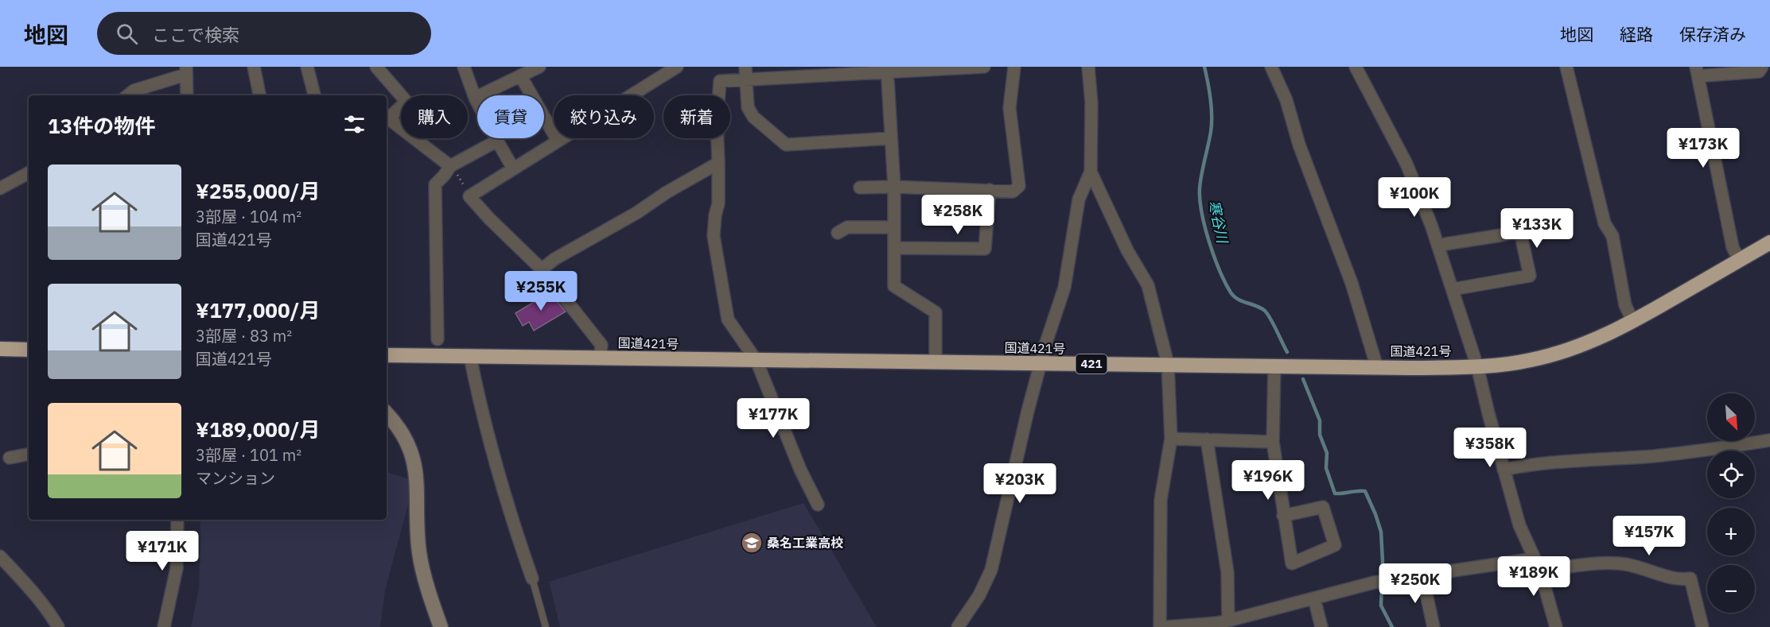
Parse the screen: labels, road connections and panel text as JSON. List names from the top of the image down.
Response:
{
  "streets": {
    "highway": ["国道421号", "421"]
  },
  "water": ["寒谷川"],
  "places": {
    "school or university": ["桑名工業高校"]
  },
  "north": "bottom right",
  "page": {
    "header": "地図",
    "search": "ここで検索",
    "nav": ["地図", "経路", "保存済み"],
    "chip": [
      "購入",
      "賃貸",
      "絞り込み",
      "新着"
    ],
    "heading": "13件の物件",
    "price": [
      "¥173K",
      "¥100K",
      "¥258K",
      "¥133K",
      "¥255K",
      "¥177K",
      "¥358K",
      "¥196K",
      "¥203K",
      "¥157K",
      "¥171K",
      "¥189K",
      "¥250K"
    ],
    "list": [
      {
        "name": "¥255,000/月",
        "note": "3部屋 · 104 m² · 国道421号"
      },
      {
        "name": "¥177,000/月",
        "note": "3部屋 · 83 m² · 国道421号"
      },
      {
        "name": "¥189,000/月",
        "note": "3部屋 · 101 m² · マンション"
      }
    ],
    "map_buttons": ["+", "−"]
  }
}
